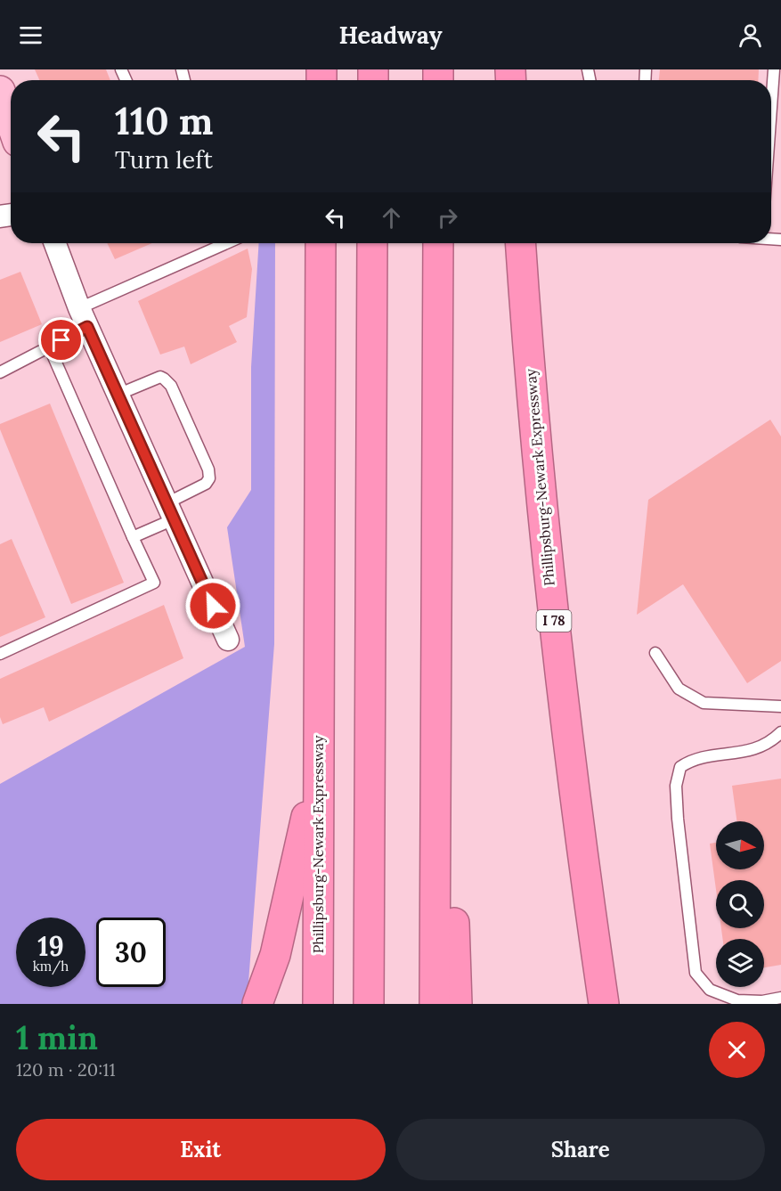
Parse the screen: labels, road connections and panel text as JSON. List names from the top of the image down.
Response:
{
  "streets": {
    "highway": ["Phillipsburg-Newark Expressway", "I 78"]
  },
  "north": "right",
  "page": {
    "header": "Headway",
    "turn": ["110 m", "Turn left"],
    "speed": "19 km/h",
    "limit": "30",
    "heading": ["1 min", "120 m · 20:11"],
    "buttons": ["Exit", "Share"]
  }
}
